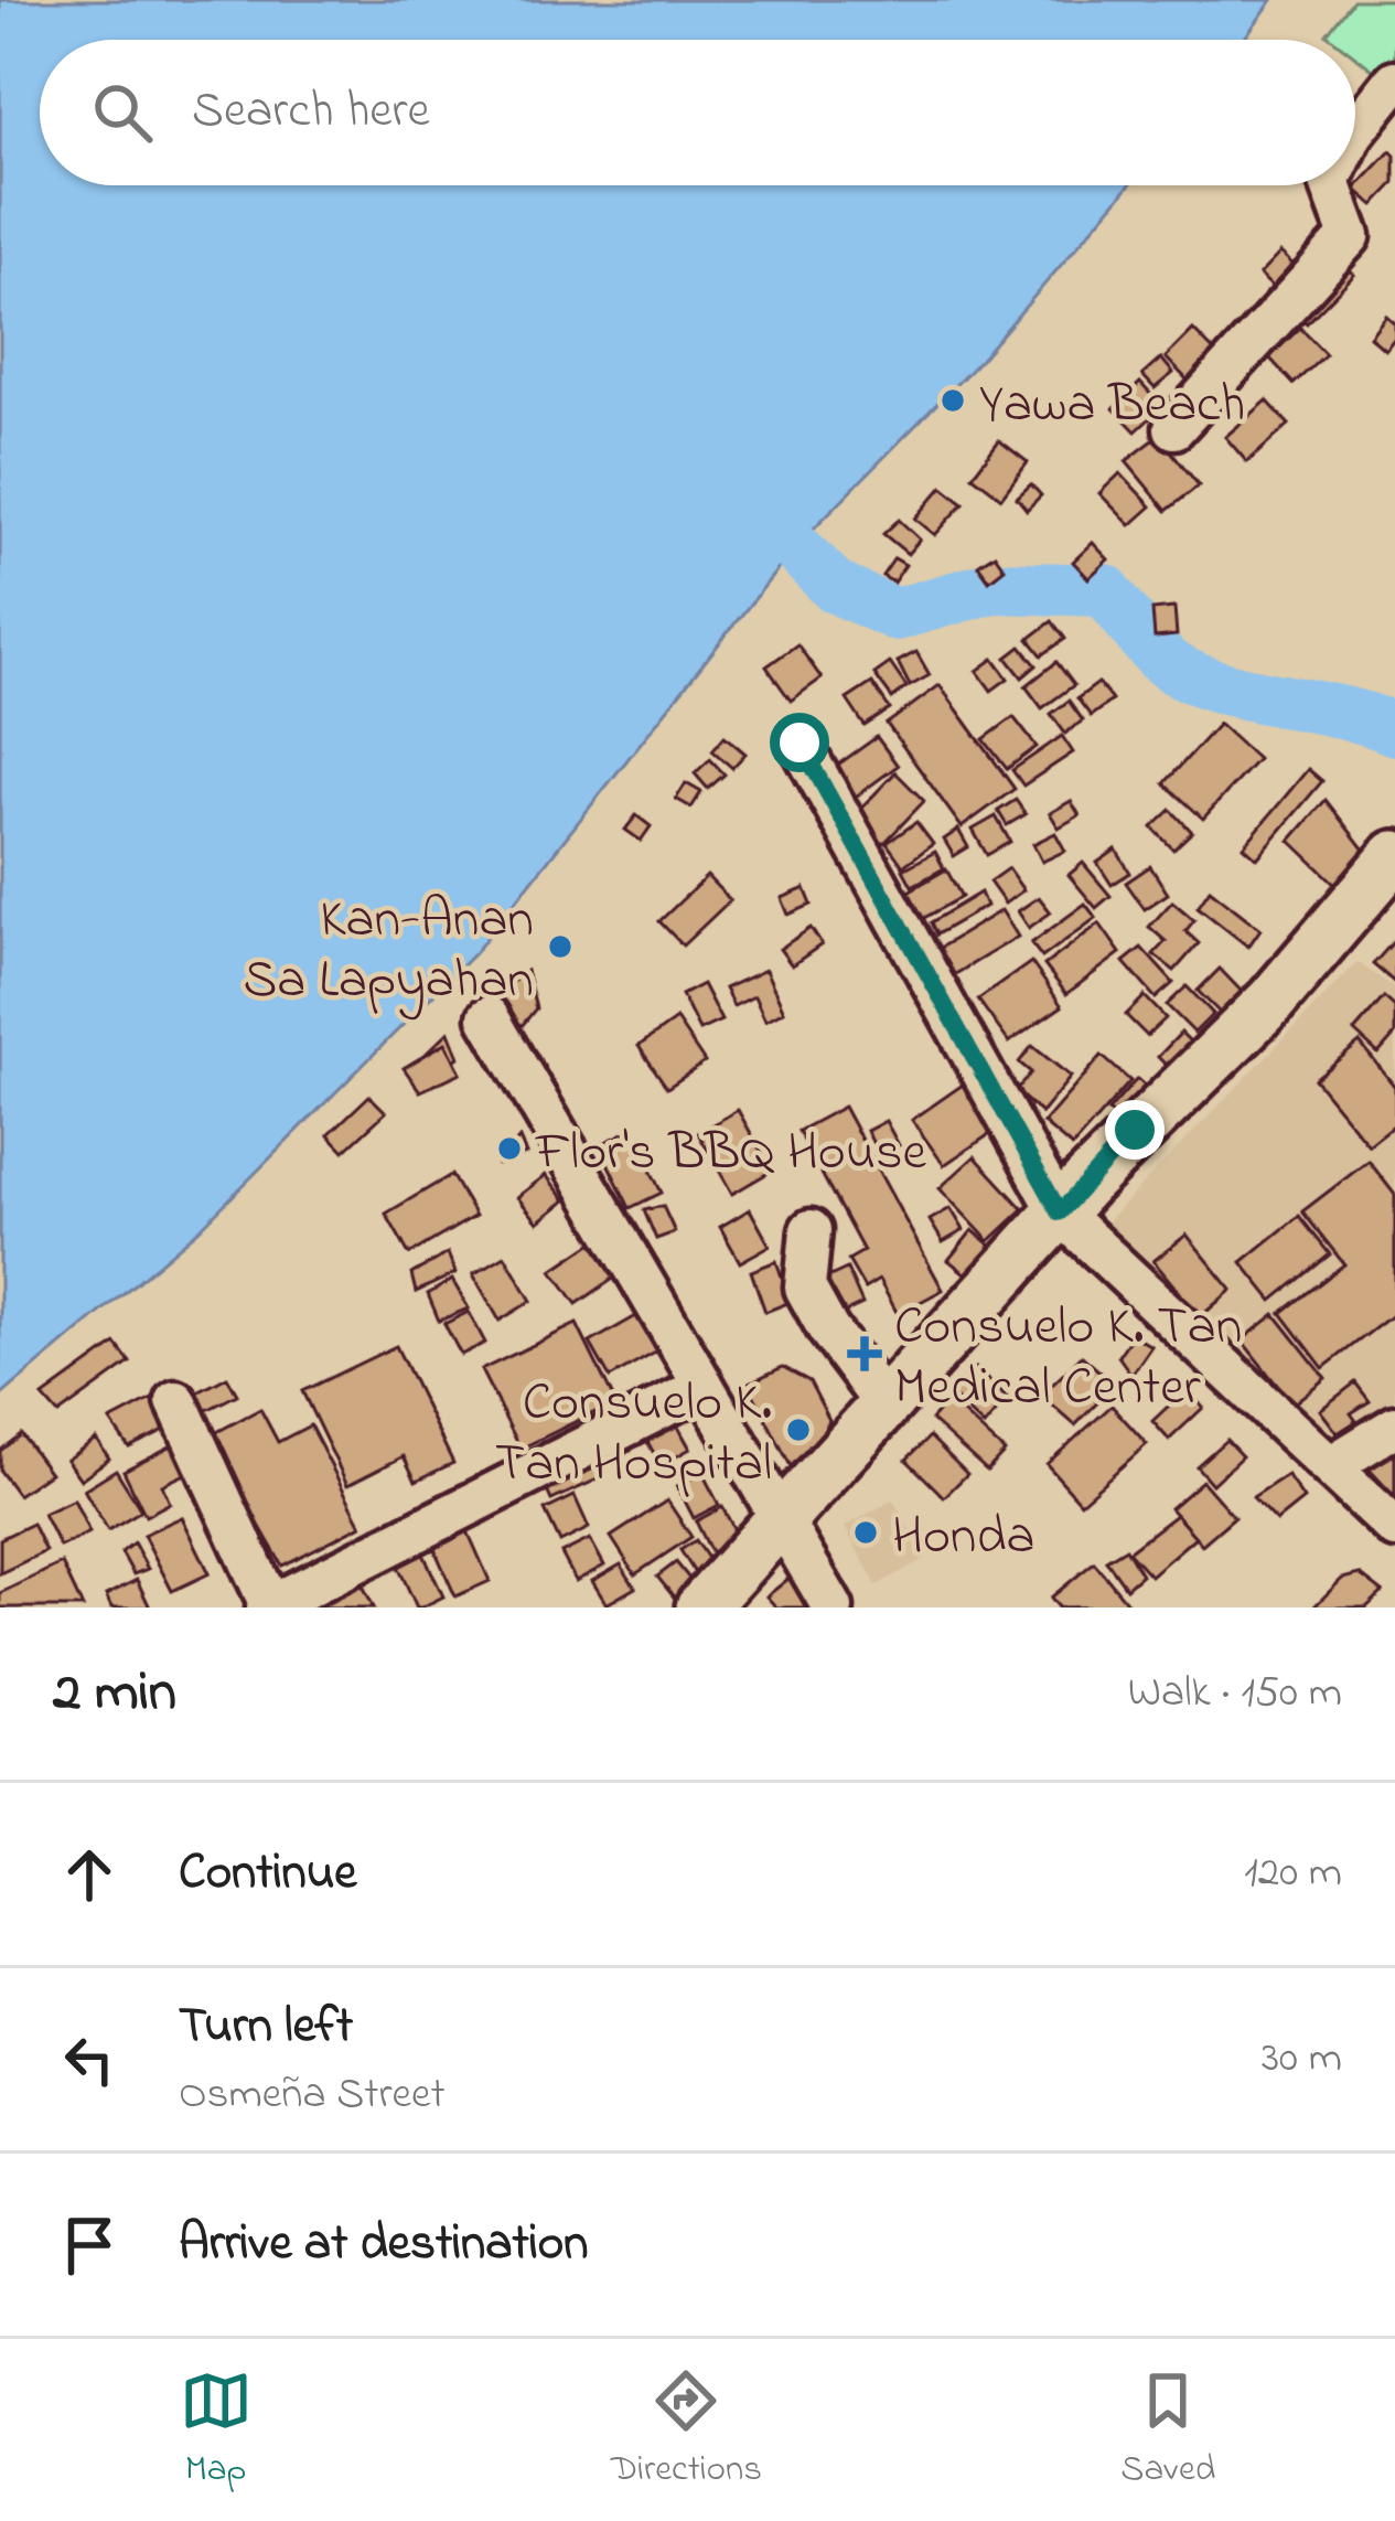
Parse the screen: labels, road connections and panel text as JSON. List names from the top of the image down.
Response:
{
  "places": {
    "other": [
      "Yawa Beach",
      "Kan-Anan Sa Lapyahan",
      "Flor's BBQ House",
      "Consuelo K. Tan Hospital",
      "Honda"
    ],
    "health": ["Consuelo K. Tan Medical Center"]
  },
  "page": {
    "search": "Search here",
    "heading": ["2 min", "Walk · 150 m"],
    "list": [
      ["Continue", "120 m"],
      ["Turn left", "Osmeña Street", "30 m"],
      "Arrive at destination"
    ],
    "nav": ["Map", "Directions", "Saved"]
  }
}
